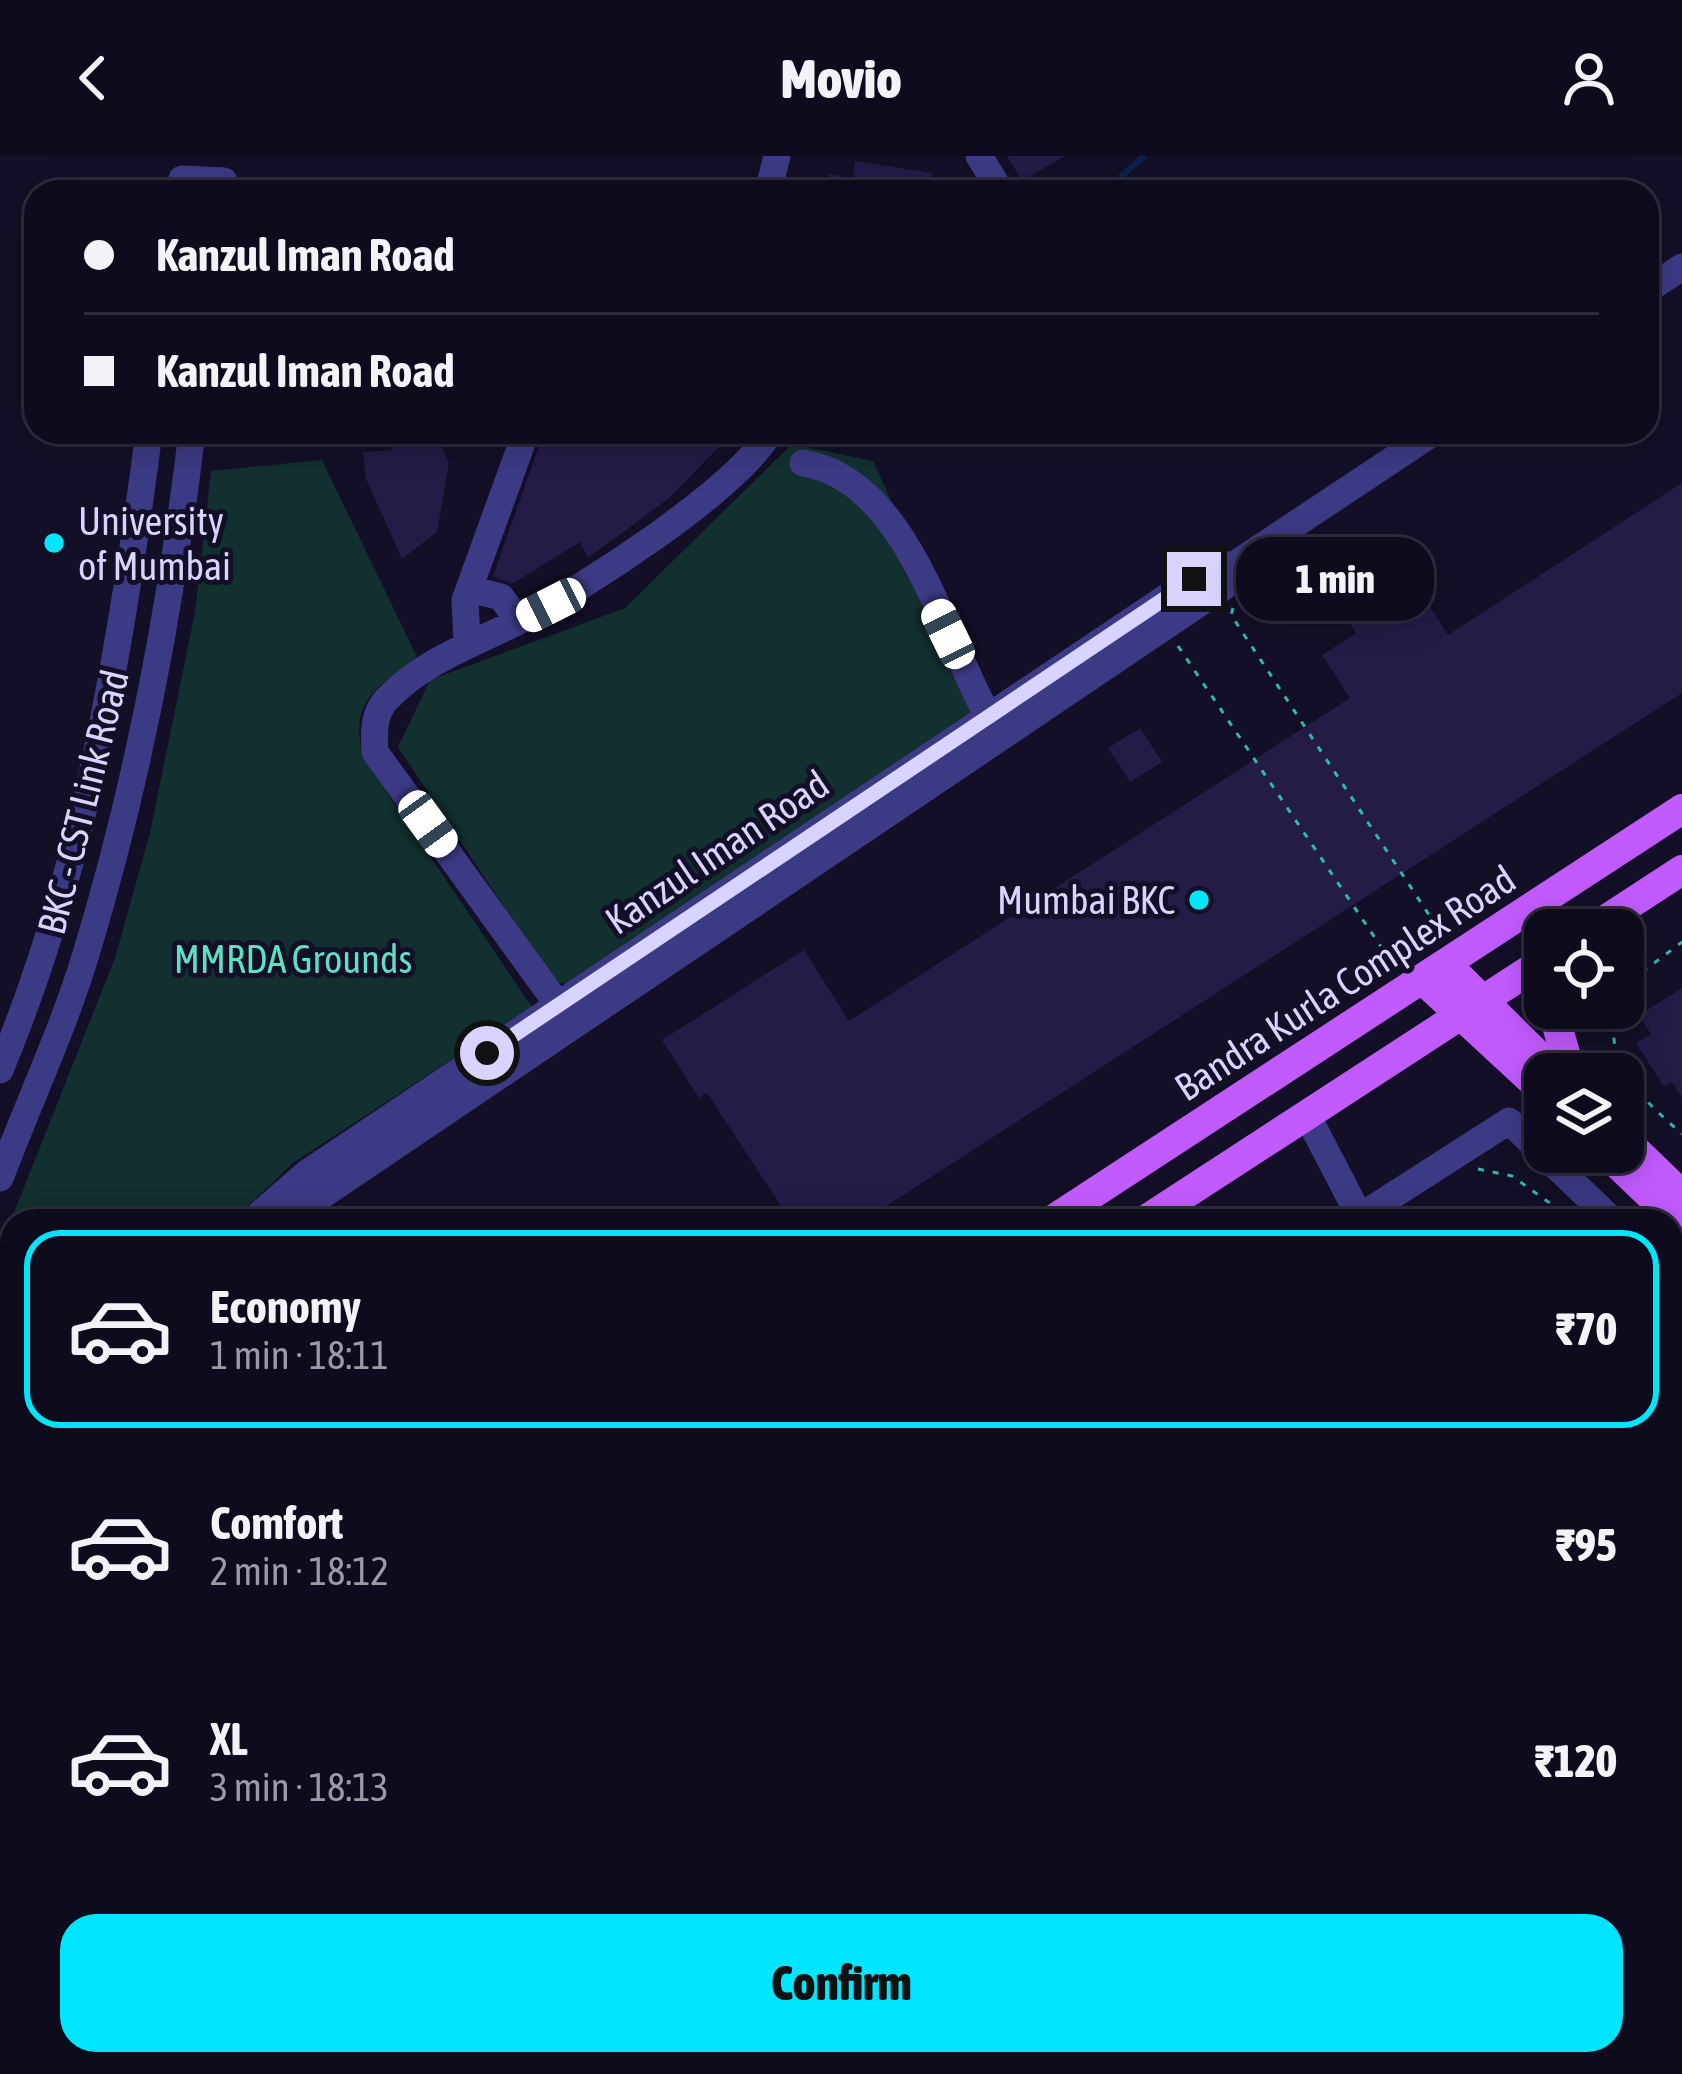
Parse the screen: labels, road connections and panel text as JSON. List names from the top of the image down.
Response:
{
  "streets": {
    "main road": ["Bandra Kurla Complex Road"],
    "street": ["BKC - CST Link Road", "Kanzul Iman Road"]
  },
  "parks": ["MMRDA Grounds"],
  "places": ["University of Mumbai", "Mumbai BKC"],
  "page": {
    "header": "Movio",
    "banner": ["Kanzul Iman Road", "Kanzul Iman Road"],
    "bubble": "1 min",
    "list": [
      {
        "name": "Economy",
        "note": "1 min · 18:11",
        "value": "₹70"
      },
      {
        "name": "Comfort",
        "note": "2 min · 18:12",
        "value": "₹95"
      },
      {
        "name": "XL",
        "note": "3 min · 18:13",
        "value": "₹120"
      }
    ],
    "buttons": "Confirm"
  }
}
